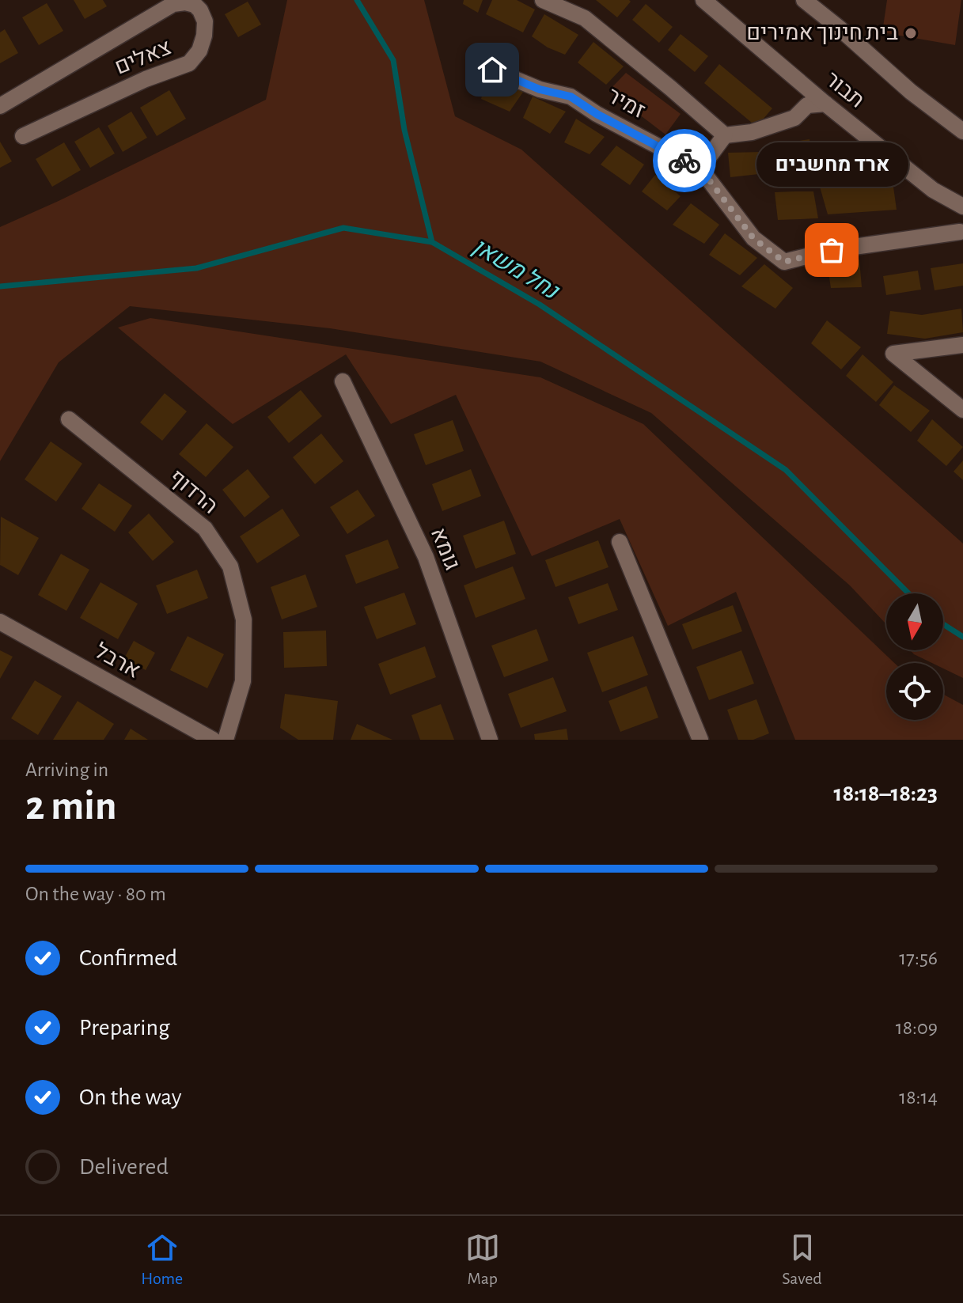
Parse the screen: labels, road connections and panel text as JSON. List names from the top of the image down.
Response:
{
  "streets": {
    "street": [
      "צאלים",
      "תבור",
      "זמיר",
      "הרדוף",
      "גומא",
      "ארבל"
    ]
  },
  "water": ["נחל משאן"],
  "places": ["בית חינוך אמירים", "ארד מחשבים"],
  "north": "bottom",
  "page": {
    "bubble": "ארד מחשבים",
    "heading": ["2 min", "Arriving in", "18:18–18:23"],
    "bar": "On the way · 80 m",
    "list": [
      ["Confirmed", "17:56"],
      ["Preparing", "18:09"],
      ["On the way", "18:14"],
      "Delivered"
    ],
    "tabs": ["Home", "Map", "Saved"]
  }
}
